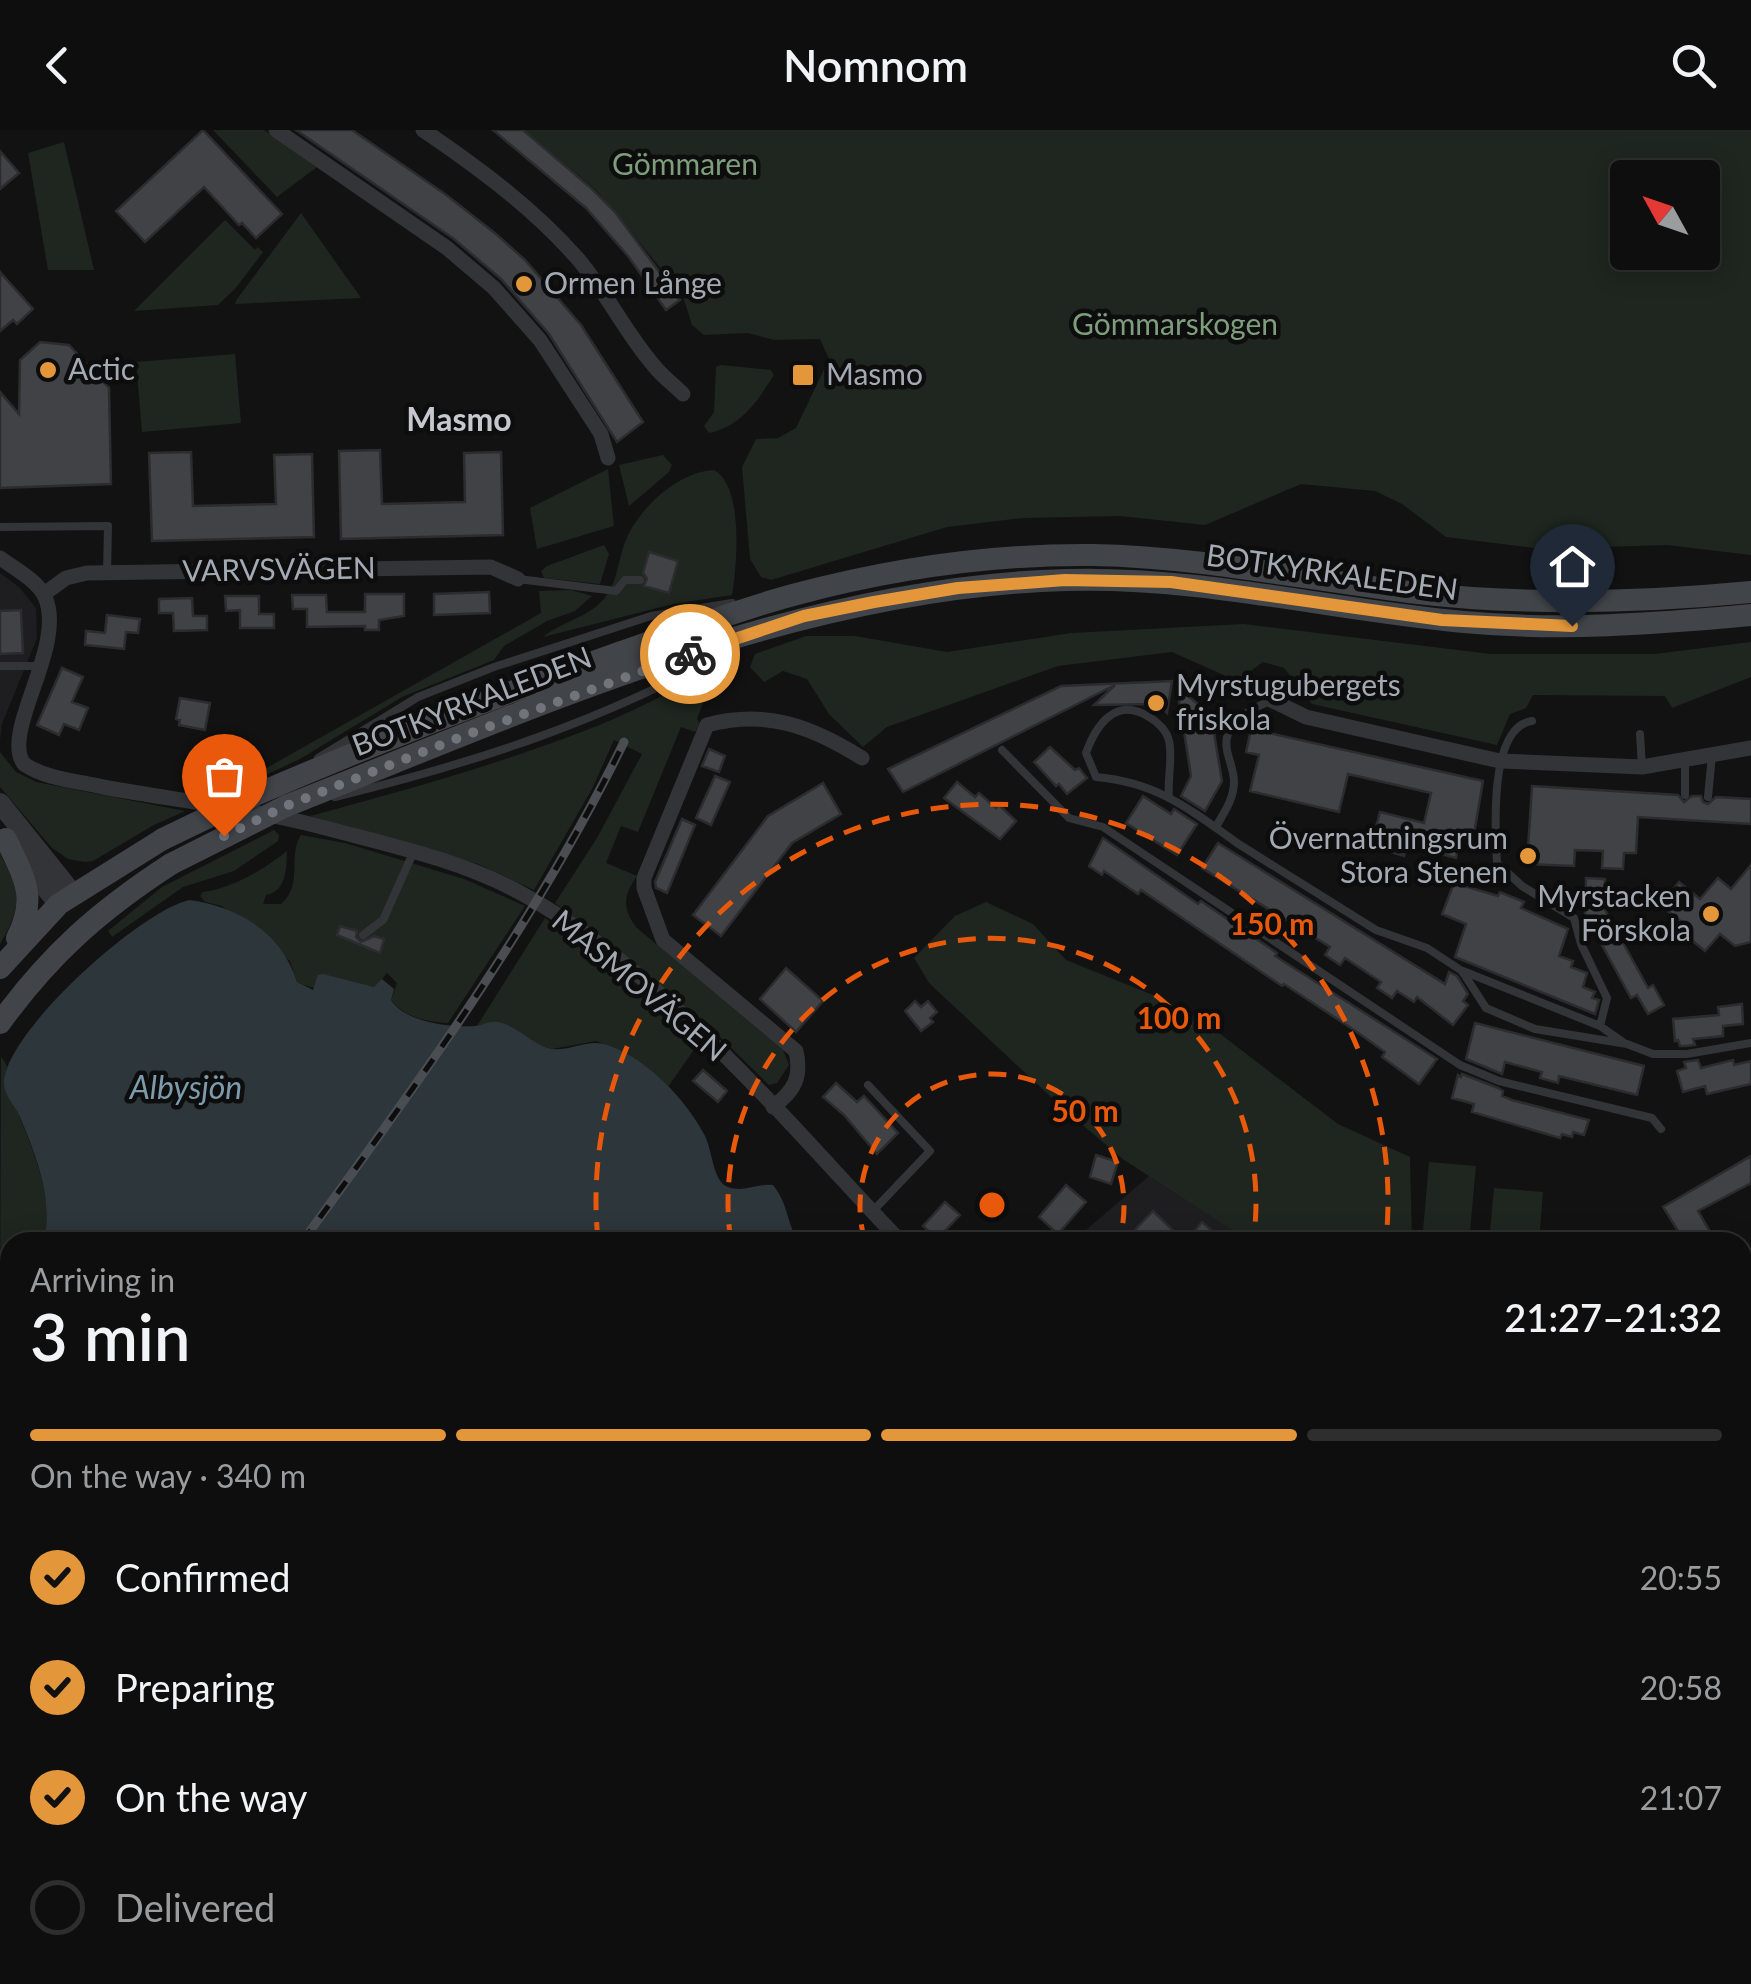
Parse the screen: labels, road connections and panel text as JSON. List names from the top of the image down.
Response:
{
  "streets": {
    "main road": ["BOTKYRKALEDEN"],
    "street": ["VARVSVÄGEN", "MASMOVÄGEN"]
  },
  "crossings": [
    ["VARVSVÄGEN", "MASMOVÄGEN"]
  ],
  "districts": ["Masmo"],
  "water": ["Albysjön"],
  "parks": ["Gömmaren", "Gömmarskogen"],
  "places": {
    "other": [
      "Ormen Långe",
      "Actic",
      "Myrstugubergets friskola",
      "Övernattningsrum Stora Stenen",
      "Myrstacken Förskola"
    ],
    "transit": ["Masmo"]
  },
  "north": "top left",
  "page": {
    "header": "Nomnom",
    "heading": ["3 min", "Arriving in", "21:27–21:32"],
    "bar": "On the way · 340 m",
    "list": [
      ["Confirmed", "20:55"],
      ["Preparing", "20:58"],
      ["On the way", "21:07"],
      "Delivered"
    ]
  },
  "rings": ["150 m", "100 m", "50 m"]
}
